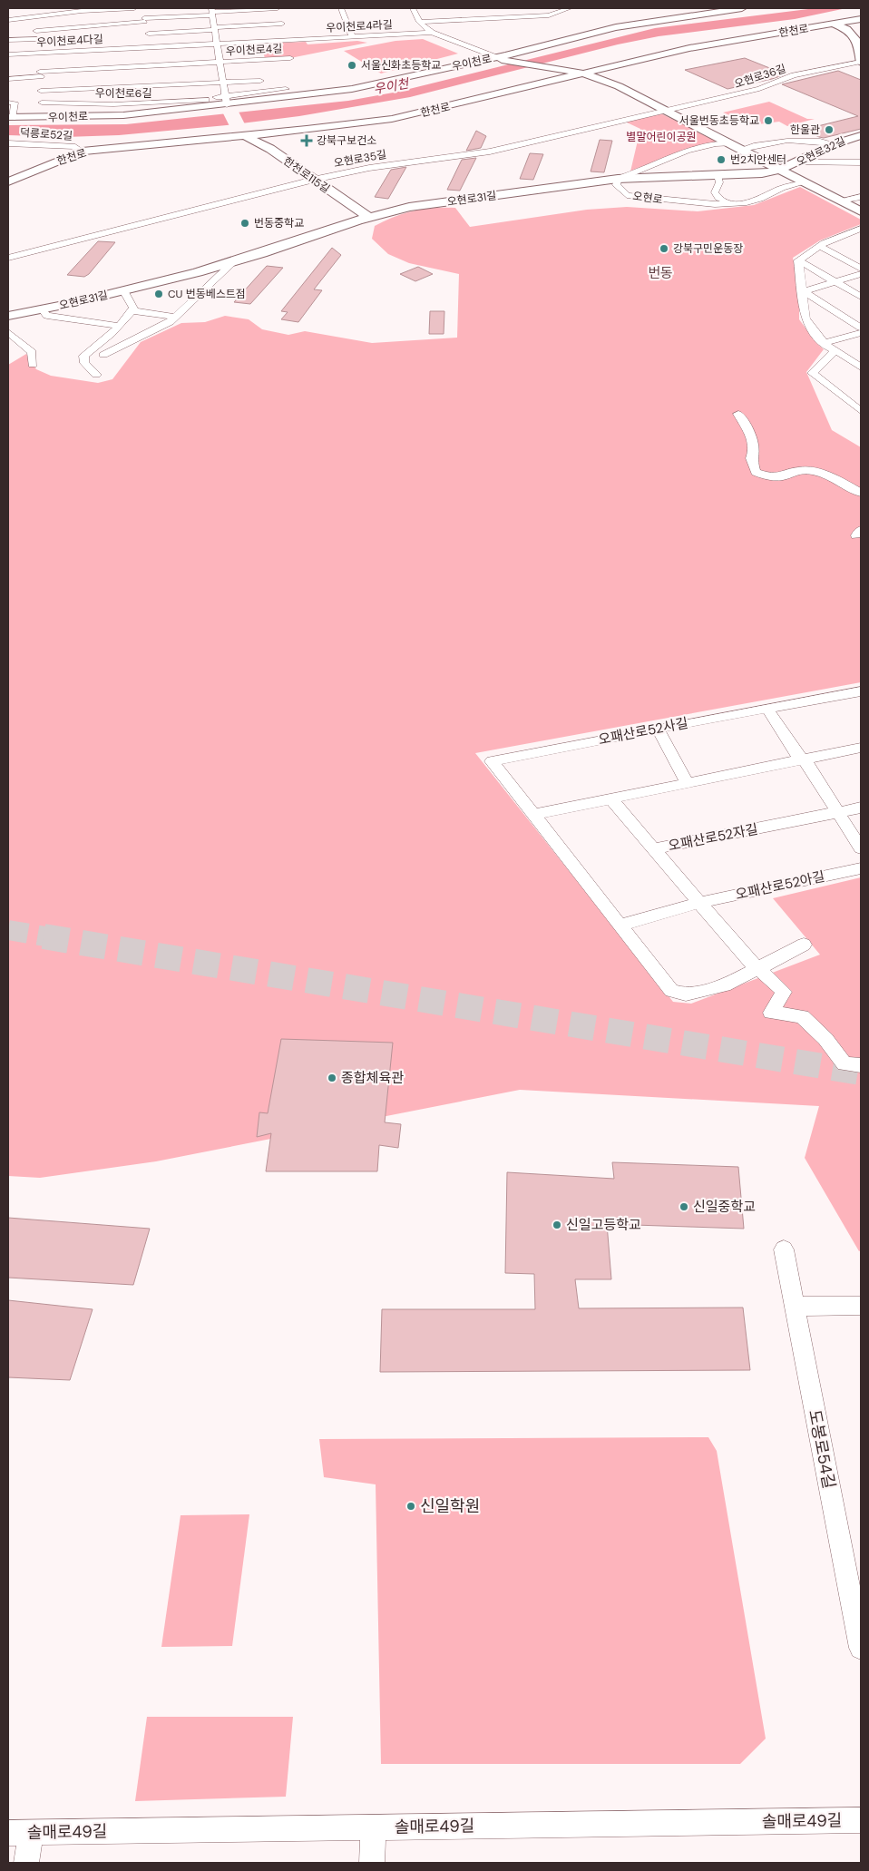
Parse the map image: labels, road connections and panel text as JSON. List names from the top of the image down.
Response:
{
  "streets": {
    "street": [
      "우이천로4라길",
      "한천로",
      "우이천로4다길",
      "우이천로4길",
      "우이천로",
      "오현로36길",
      "우이천로6길",
      "덕릉로52길",
      "오현로32길",
      "오현로35길",
      "한천로115길",
      "오현로",
      "오현로31길",
      "오패산로52사길",
      "오패산로52자길",
      "오패산로52아길",
      "도봉로54길",
      "솔매로49길"
    ]
  },
  "crossings": [
    ["우이천로4라길", "우이천로4다길"],
    ["우이천로4라길", "우이천로4길"],
    ["한천로", "덕릉로52길"],
    ["한천로", "한천로115길"],
    ["한천로", "오현로"],
    ["우이천로4다길", "우이천로4길"],
    ["우이천로4길", "우이천로"],
    ["우이천로", "우이천로6길"],
    ["오현로36길", "오현로35길"],
    ["오현로36길", "오현로"],
    ["오현로32길", "오현로"],
    ["오현로32길", "오현로31길"],
    ["오현로35길", "한천로115길"],
    ["오현로35길", "오현로"],
    ["한천로115길", "오현로31길"],
    ["오현로", "오현로31길"],
    ["오패산로52사길", "오패산로52아길"]
  ],
  "districts": ["번동"],
  "water": ["우이천"],
  "parks": ["별말어린이공원"],
  "places": {
    "other": [
      "서울신화초등학교",
      "서울번동초등학교",
      "한울관",
      "번2치안센터",
      "번동중학교",
      "강북구민운동장",
      "CU 번동베스트점",
      "종합체육관",
      "신일중학교",
      "신일고등학교",
      "신일학원"
    ],
    "health": ["강북구보건소"]
  }
}
